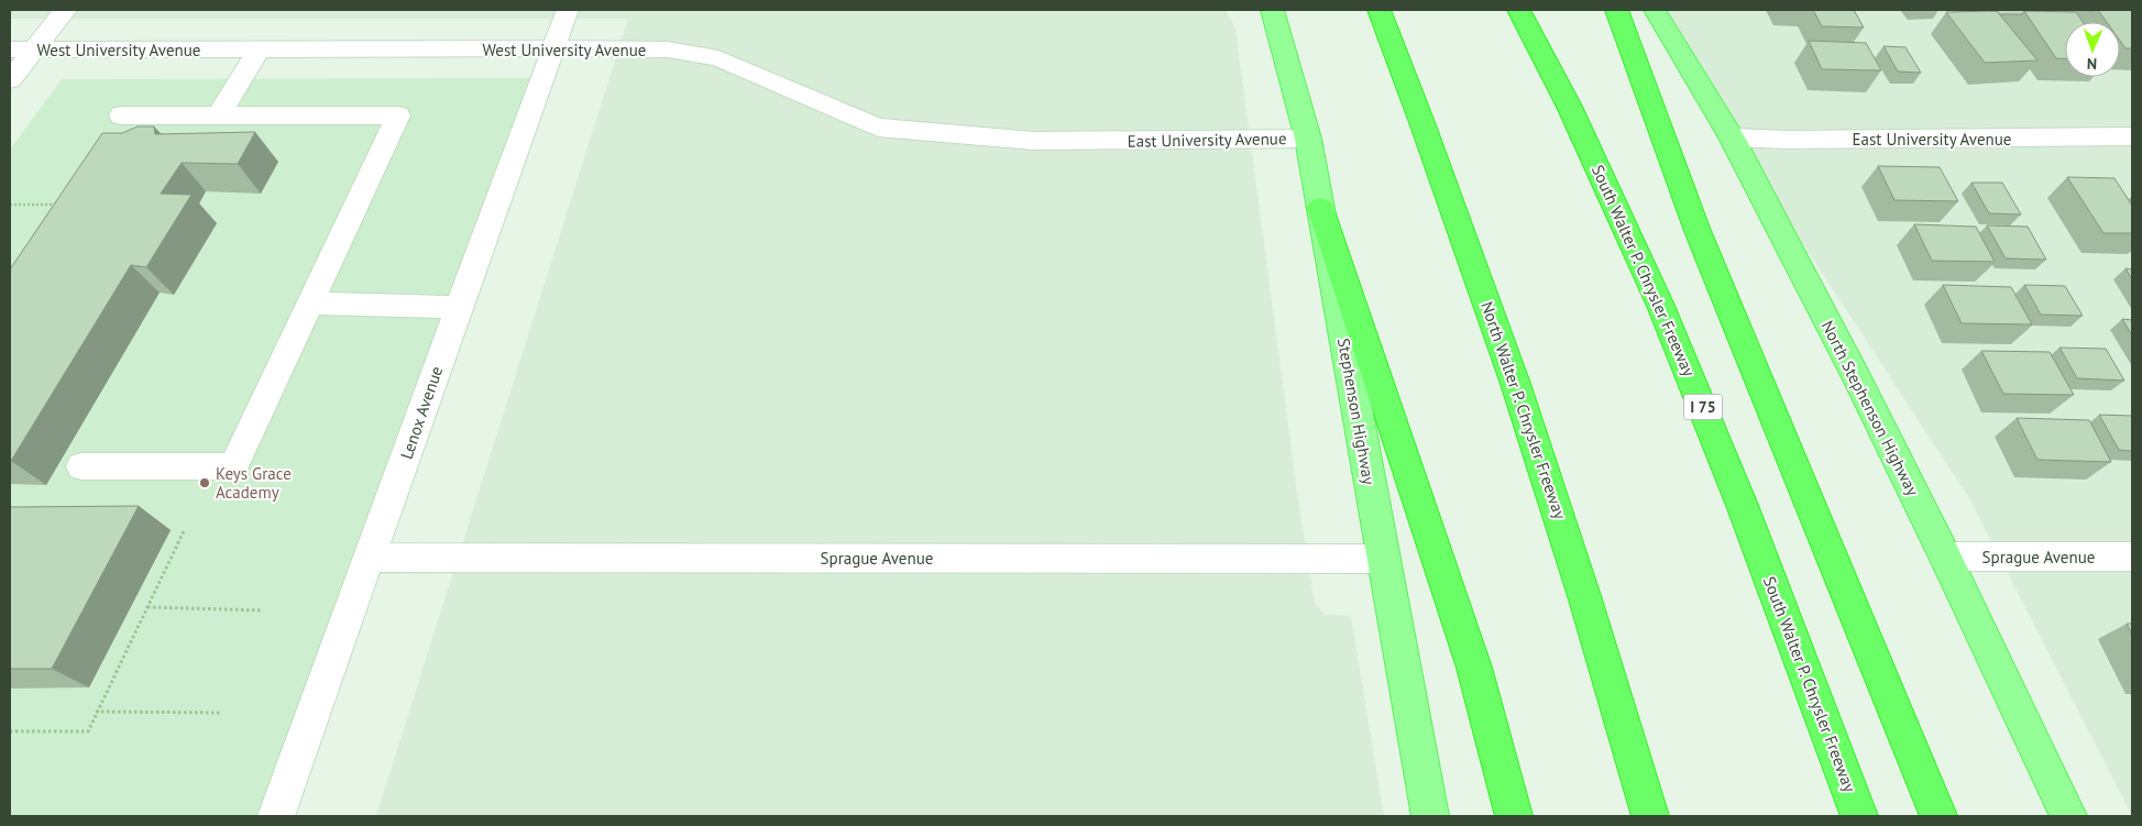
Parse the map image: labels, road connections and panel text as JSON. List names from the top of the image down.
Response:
{
  "streets": {
    "highway": ["South Walter P. Chrysler Freeway", "I 75", "North Walter P. Chrysler Freeway"],
    "main road": ["North Stephenson Highway", "Stephenson Highway"],
    "street": [
      "West University Avenue",
      "East University Avenue",
      "Lenox Avenue",
      "Sprague Avenue"
    ]
  },
  "crossings": [
    ["West University Avenue", "East University Avenue"],
    ["West University Avenue", "Lenox Avenue"],
    ["East University Avenue", "North Stephenson Highway"],
    ["East University Avenue", "Stephenson Highway"],
    ["North Stephenson Highway", "Sprague Avenue"],
    ["Stephenson Highway", "Sprague Avenue"],
    ["Lenox Avenue", "Sprague Avenue"]
  ],
  "places": ["Keys Grace Academy"],
  "north": "bottom"
}
